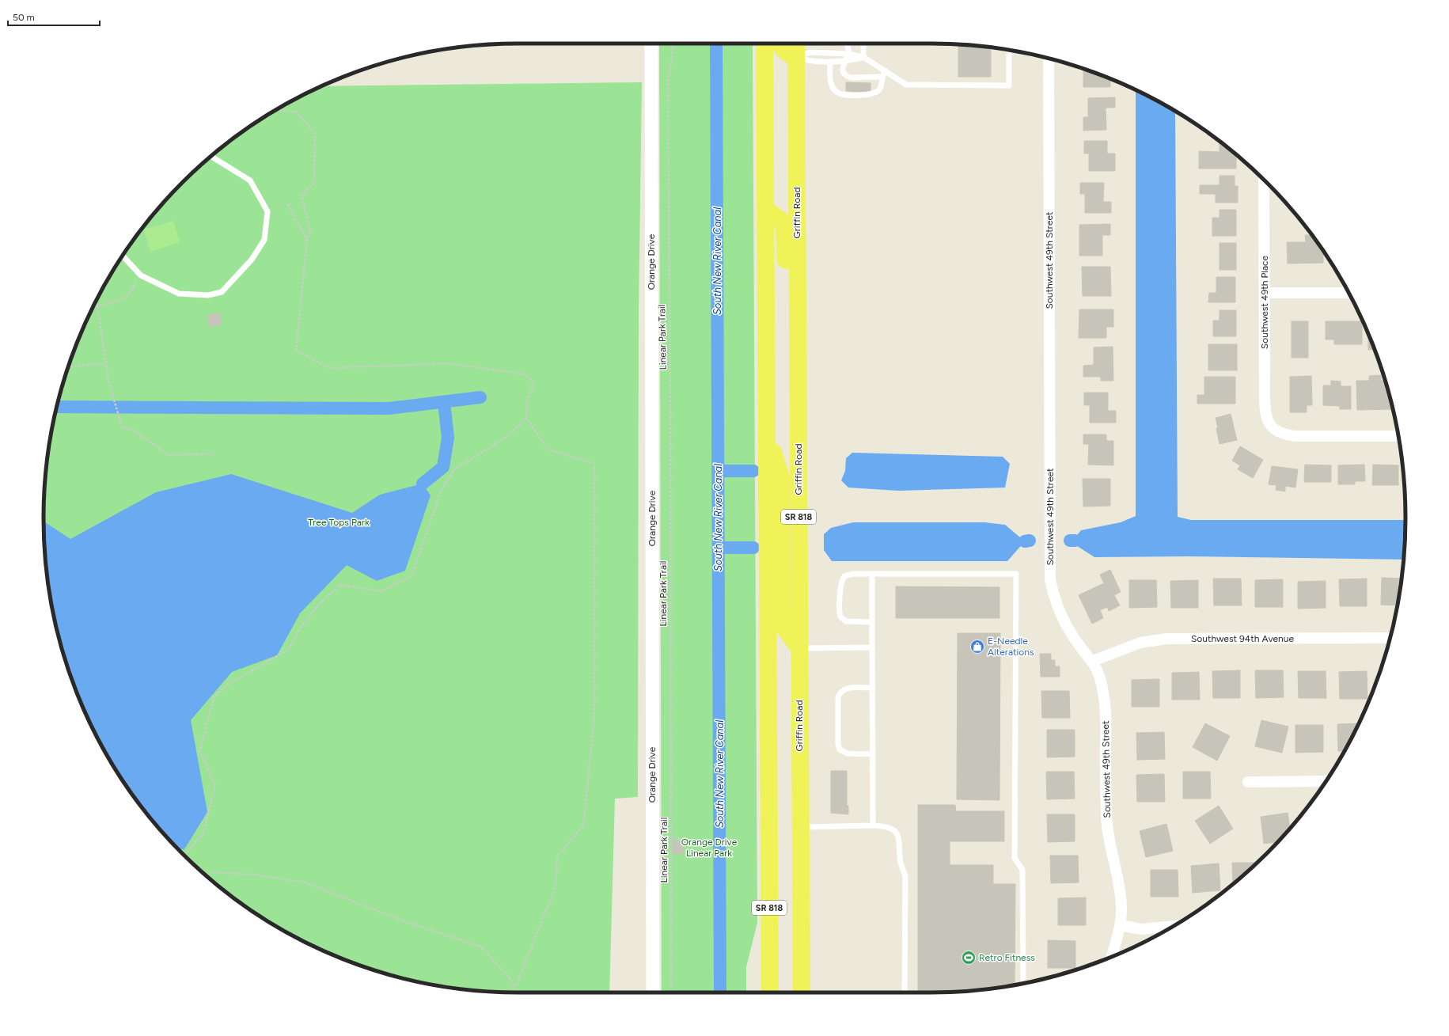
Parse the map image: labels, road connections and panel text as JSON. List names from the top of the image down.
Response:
{
  "streets": {
    "main road": ["Griffin Road", "SR 818"],
    "street": [
      "Southwest 49th Street",
      "Orange Drive",
      "Southwest 49th Place",
      "Southwest 94th Avenue"
    ],
    "path": ["Linear Park Trail"]
  },
  "crossings": [
    ["Southwest 49th Street", "Southwest 94th Avenue"]
  ],
  "water": ["South New River Canal"],
  "parks": ["Tree Tops Park", "Orange Drive Linear Park"],
  "places": {
    "shop": ["E-Needle Alterations"],
    "sports": ["Retro Fitness"]
  },
  "scale_bar": "50 m"
}
